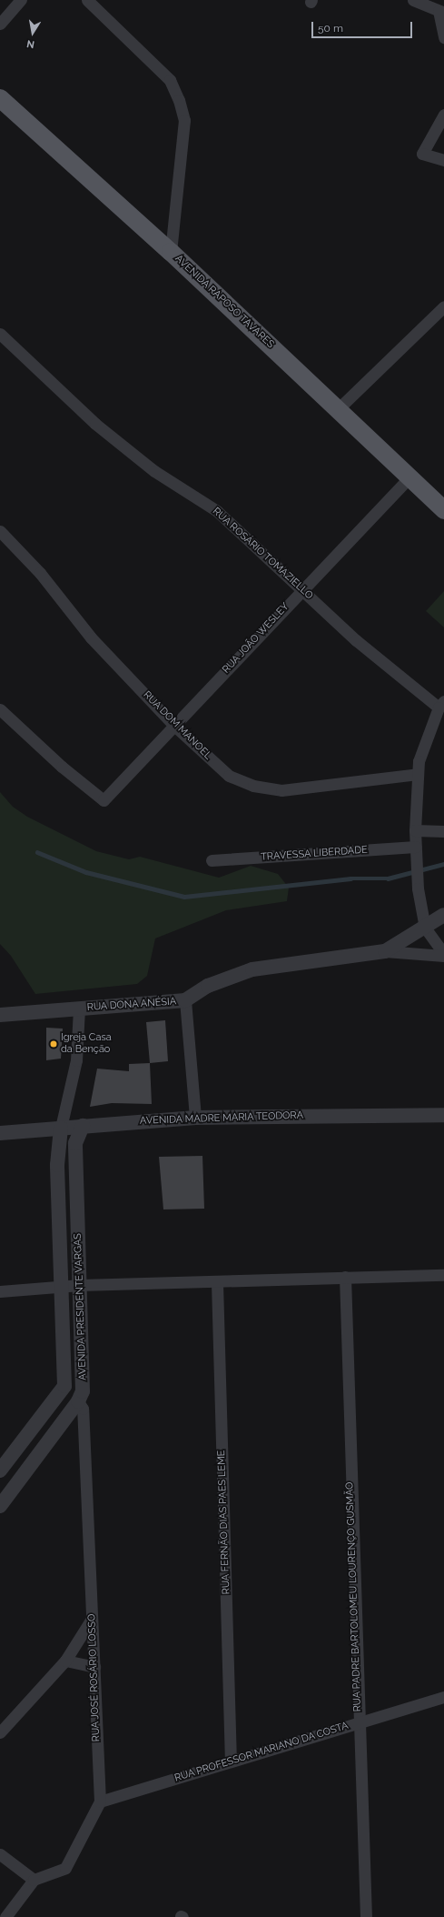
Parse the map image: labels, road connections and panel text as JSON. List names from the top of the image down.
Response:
{
  "streets": {
    "main road": ["AVENIDA RAPOSO TAVARES"],
    "street": [
      "RUA ROSÁRIO TOMAZIELLO",
      "RUA JOÃO WESLEY",
      "RUA DOM MANOEL",
      "TRAVESSA LIBERDADE",
      "RUA DONA ANÉSIA",
      "AVENIDA MADRE MARIA TEODORA",
      "AVENIDA PRESIDENTE VARGAS",
      "RUA FERNÃO DIAS PAES LEME",
      "RUA PADRE BARTOLOMEU LOURENÇO GUSMÃO",
      "RUA JOSÉ ROSÁRIO LOSSO",
      "RUA PROFESSOR MARIANO DA COSTA"
    ]
  },
  "crossings": [
    ["AVENIDA RAPOSO TAVARES", "RUA JOÃO WESLEY"],
    ["RUA ROSÁRIO TOMAZIELLO", "RUA JOÃO WESLEY"],
    ["RUA JOÃO WESLEY", "RUA DOM MANOEL"],
    ["AVENIDA MADRE MARIA TEODORA", "AVENIDA PRESIDENTE VARGAS"],
    ["AVENIDA PRESIDENTE VARGAS", "RUA JOSÉ ROSÁRIO LOSSO"],
    ["RUA FERNÃO DIAS PAES LEME", "RUA PROFESSOR MARIANO DA COSTA"],
    ["RUA PADRE BARTOLOMEU LOURENÇO GUSMÃO", "RUA PROFESSOR MARIANO DA COSTA"],
    ["RUA JOSÉ ROSÁRIO LOSSO", "RUA PROFESSOR MARIANO DA COSTA"]
  ],
  "places": ["Igreja Casa da Benção"],
  "scale_bar": "50 m",
  "north": "bottom"
}
